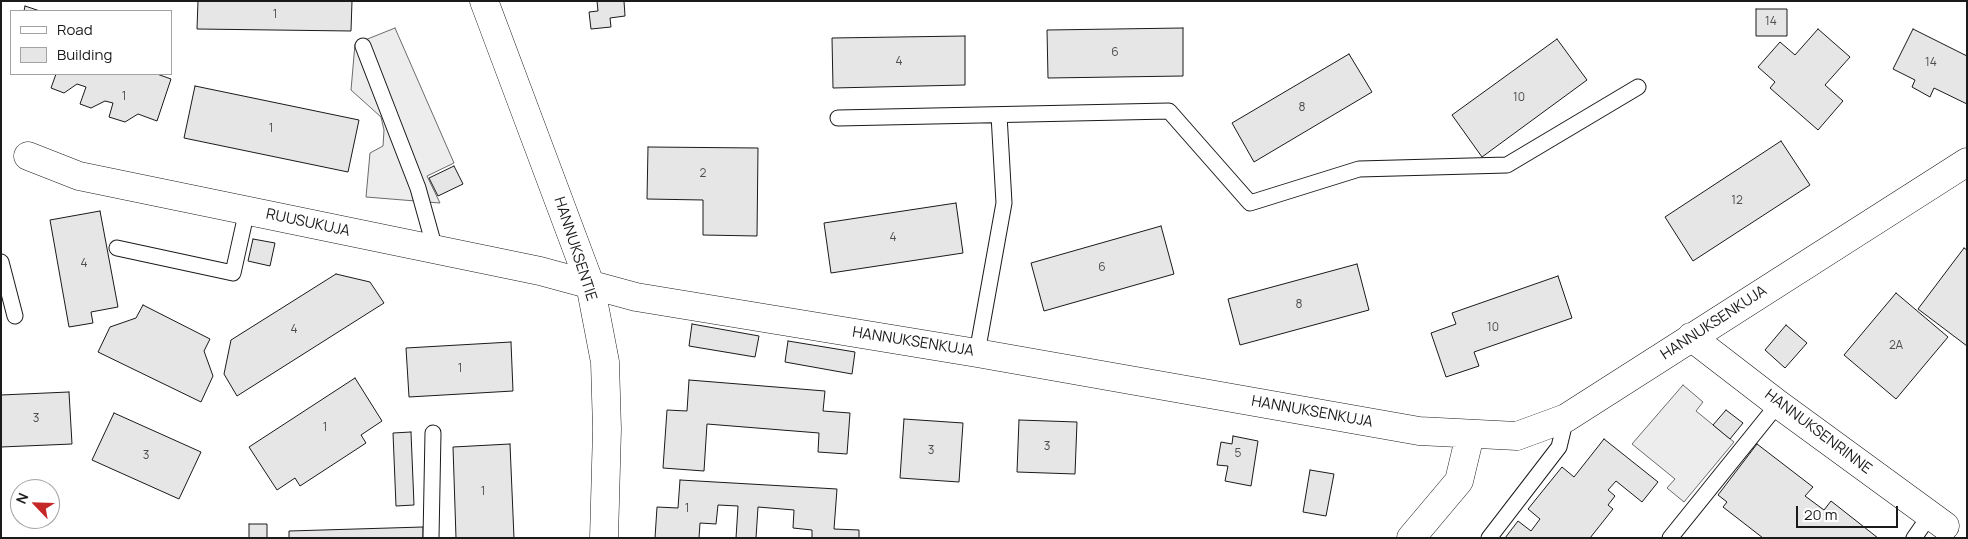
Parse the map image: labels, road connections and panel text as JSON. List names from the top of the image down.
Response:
{
  "streets": {
    "street": [
      "RUUSUKUJA",
      "HANNUKSENTIE",
      "HANNUKSENKUJA",
      "HANNUKSENRINNE"
    ]
  },
  "crossings": [
    ["RUUSUKUJA", "HANNUKSENTIE"],
    ["RUUSUKUJA", "HANNUKSENKUJA"],
    ["HANNUKSENTIE", "HANNUKSENKUJA"],
    ["HANNUKSENKUJA", "HANNUKSENRINNE"]
  ],
  "house_numbers": [
    "1",
    "14",
    "6",
    "4",
    "14",
    "1",
    "10",
    "8",
    "1",
    "2",
    "12",
    "4",
    "4",
    "6",
    "8",
    "10",
    "4",
    "2A",
    "1",
    "3",
    "1",
    "3",
    "3",
    "5",
    "3",
    "1",
    "1"
  ],
  "legend": ["Road", "Building"],
  "scale_bar": "20 m",
  "north": "top left"
}
